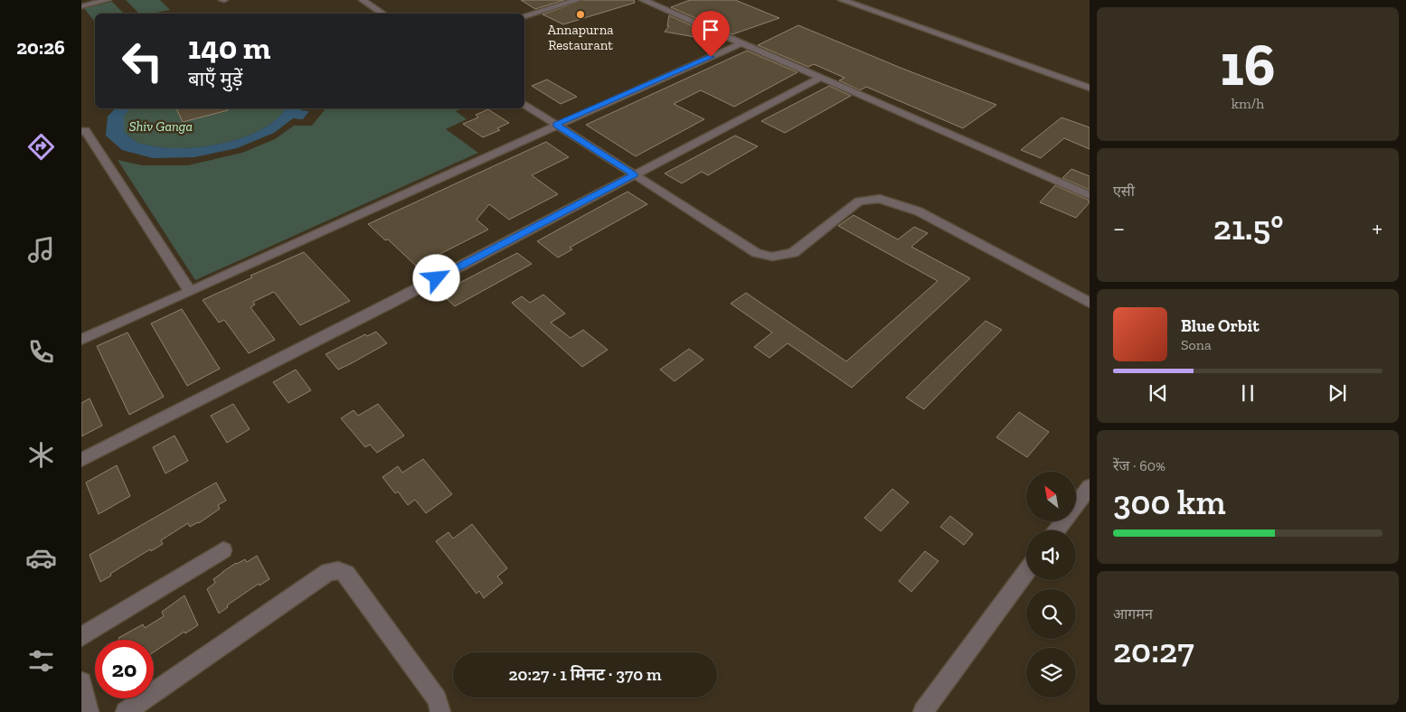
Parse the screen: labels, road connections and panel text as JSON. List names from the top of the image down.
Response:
{
  "parks": ["Shiv Ganga"],
  "places": ["Annapurna Restaurant"],
  "north": "top left",
  "page": {
    "tabs": "20:26",
    "tile": [
      ["16", "km/h"],
      "एसी",
      ["रेंज · 60%", "300 km"],
      ["आगमन", "20:27"]
    ],
    "turn": ["140 m", "बाएँ मुड़ें"],
    "heat": ["−", "21.5°", "+"],
    "song": ["Blue Orbit", "Sona"],
    "limit": "20",
    "trip": "20:27 · 1 मिनट · 370 m"
  }
}
